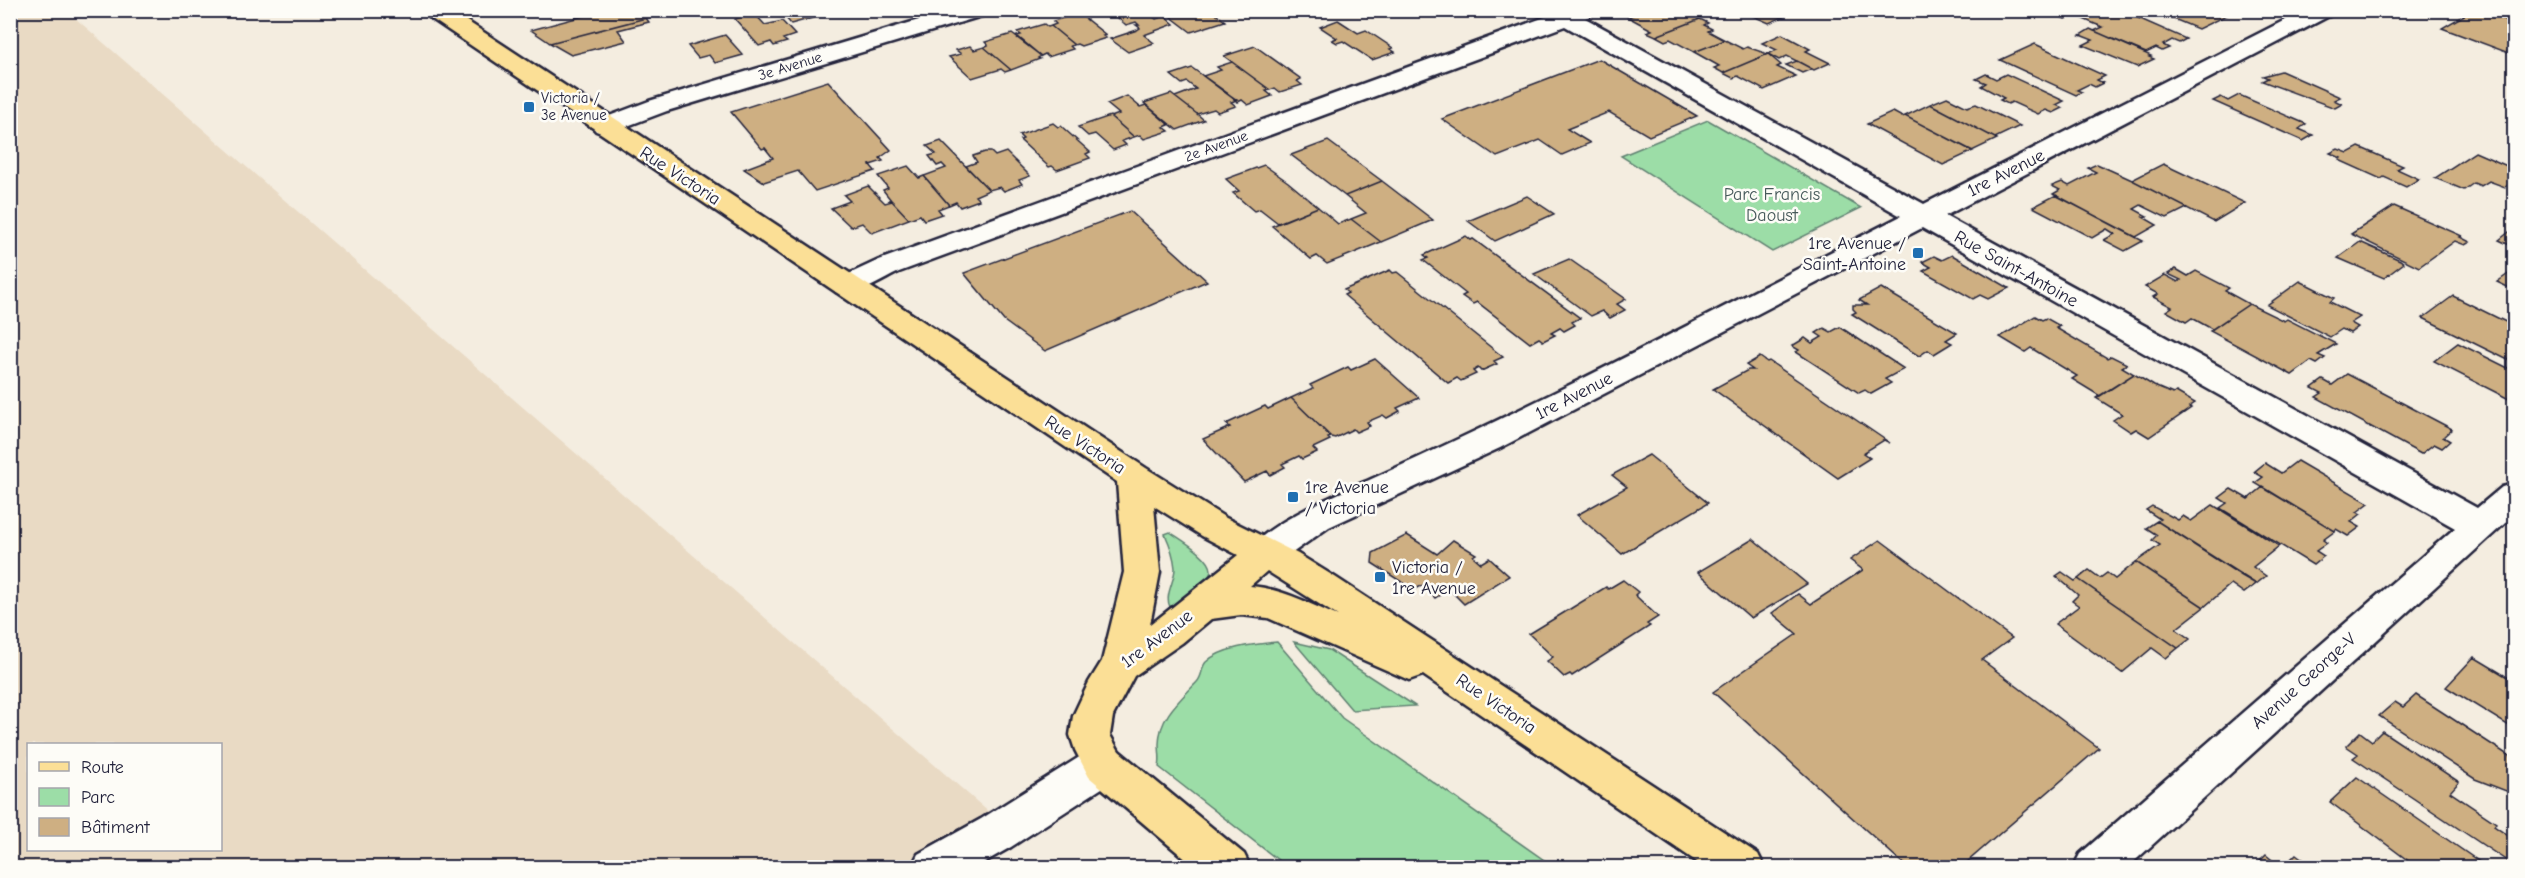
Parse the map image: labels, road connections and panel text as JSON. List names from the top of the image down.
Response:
{
  "streets": {
    "main road": ["1re Avenue", "Rue Victoria"],
    "street": [
      "3e Avenue",
      "2e Avenue",
      "Rue Saint-Antoine",
      "Avenue George-V"
    ]
  },
  "crossings": [
    ["3e Avenue", "Rue Victoria"],
    ["2e Avenue", "Rue Victoria"],
    ["2e Avenue", "Rue Saint-Antoine"],
    ["1re Avenue", "Rue Victoria"],
    ["1re Avenue", "Rue Saint-Antoine"],
    ["Rue Saint-Antoine", "Avenue George-V"]
  ],
  "parks": ["Parc Francis Daoust"],
  "places": {
    "transit": [
      "Victoria / 3e Avenue",
      "1re Avenue / Saint-Antoine",
      "1re Avenue / Victoria",
      "Victoria / 1re Avenue"
    ]
  },
  "legend": ["Route", "Parc", "Bâtiment"]
}
